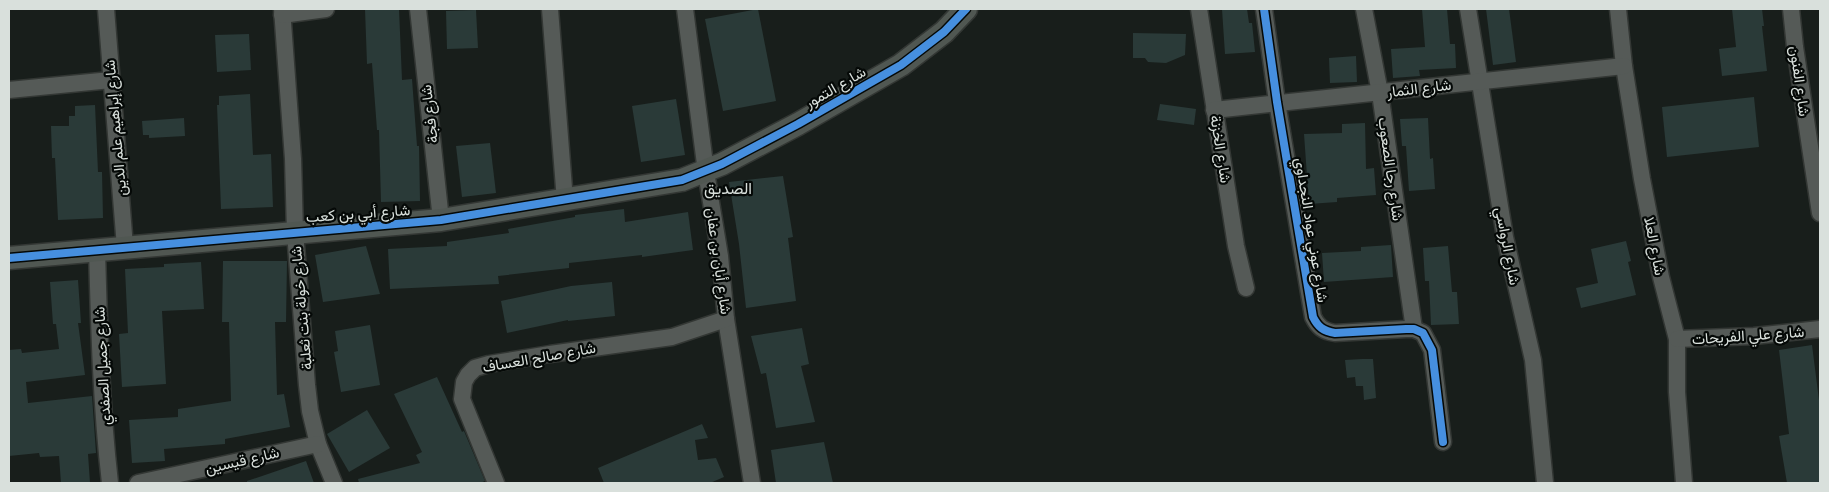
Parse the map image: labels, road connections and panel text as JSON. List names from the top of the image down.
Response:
{
  "streets": {
    "street": [
      "شارع الفنون",
      "شارع التمور",
      "شارع الثمار",
      "شارع فجة",
      "شارع إبراهيم علم الدين",
      "شارع الخزنة",
      "شارع رجا الصعوب",
      "شارع أبي بن كعب",
      "شارع عوني عواد النجداوي",
      "شارع الرواسي",
      "شارع العلا",
      "شارع أبان بن عفان",
      "شارع خولة بنت ثعلبة",
      "شارع علي الفريحات",
      "شارع صالح العساف",
      "شارع جميل الصفدي",
      "شارع قيسين"
    ]
  },
  "crossings": [
    ["شارع التمور", "شارع أبي بن كعب"],
    ["شارع التمور", "شارع أبان بن عفان"],
    ["شارع الثمار", "شارع الخزنة"],
    ["شارع الثمار", "شارع رجا الصعوب"],
    ["شارع الثمار", "شارع عوني عواد النجداوي"],
    ["شارع الثمار", "شارع الرواسي"],
    ["شارع الثمار", "شارع العلا"],
    ["شارع فجة", "شارع أبي بن كعب"],
    ["شارع إبراهيم علم الدين", "شارع أبي بن كعب"],
    ["شارع رجا الصعوب", "شارع عوني عواد النجداوي"],
    ["شارع أبي بن كعب", "شارع أبان بن عفان"],
    ["شارع أبي بن كعب", "شارع خولة بنت ثعلبة"],
    ["شارع أبي بن كعب", "شارع جميل الصفدي"],
    ["شارع العلا", "شارع علي الفريحات"],
    ["شارع أبان بن عفان", "شارع صالح العساف"],
    ["شارع خولة بنت ثعلبة", "شارع قيسين"]
  ],
  "districts": ["الصديق"]
}
